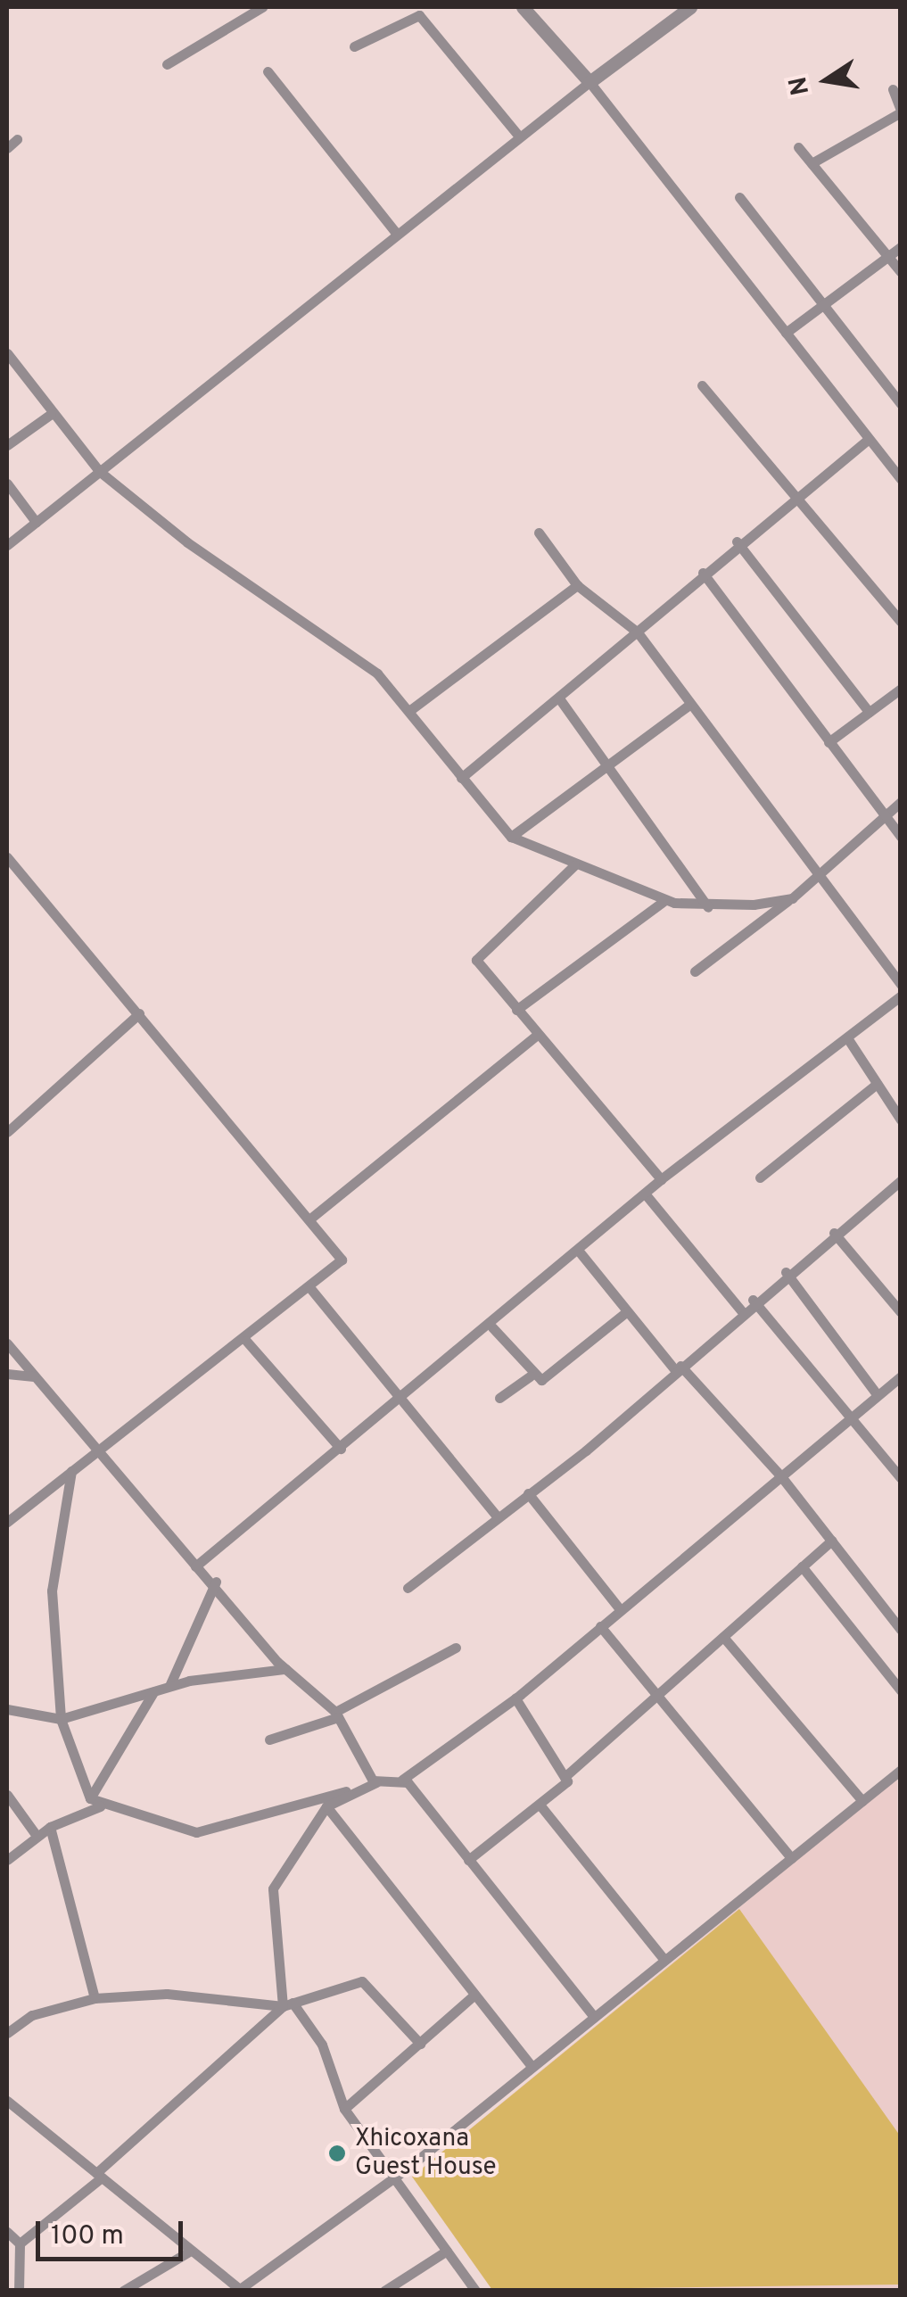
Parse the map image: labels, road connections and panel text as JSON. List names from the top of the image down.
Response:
{
  "places": ["Xhicoxana Guest House"],
  "scale_bar": "100 m",
  "north": "left"
}
